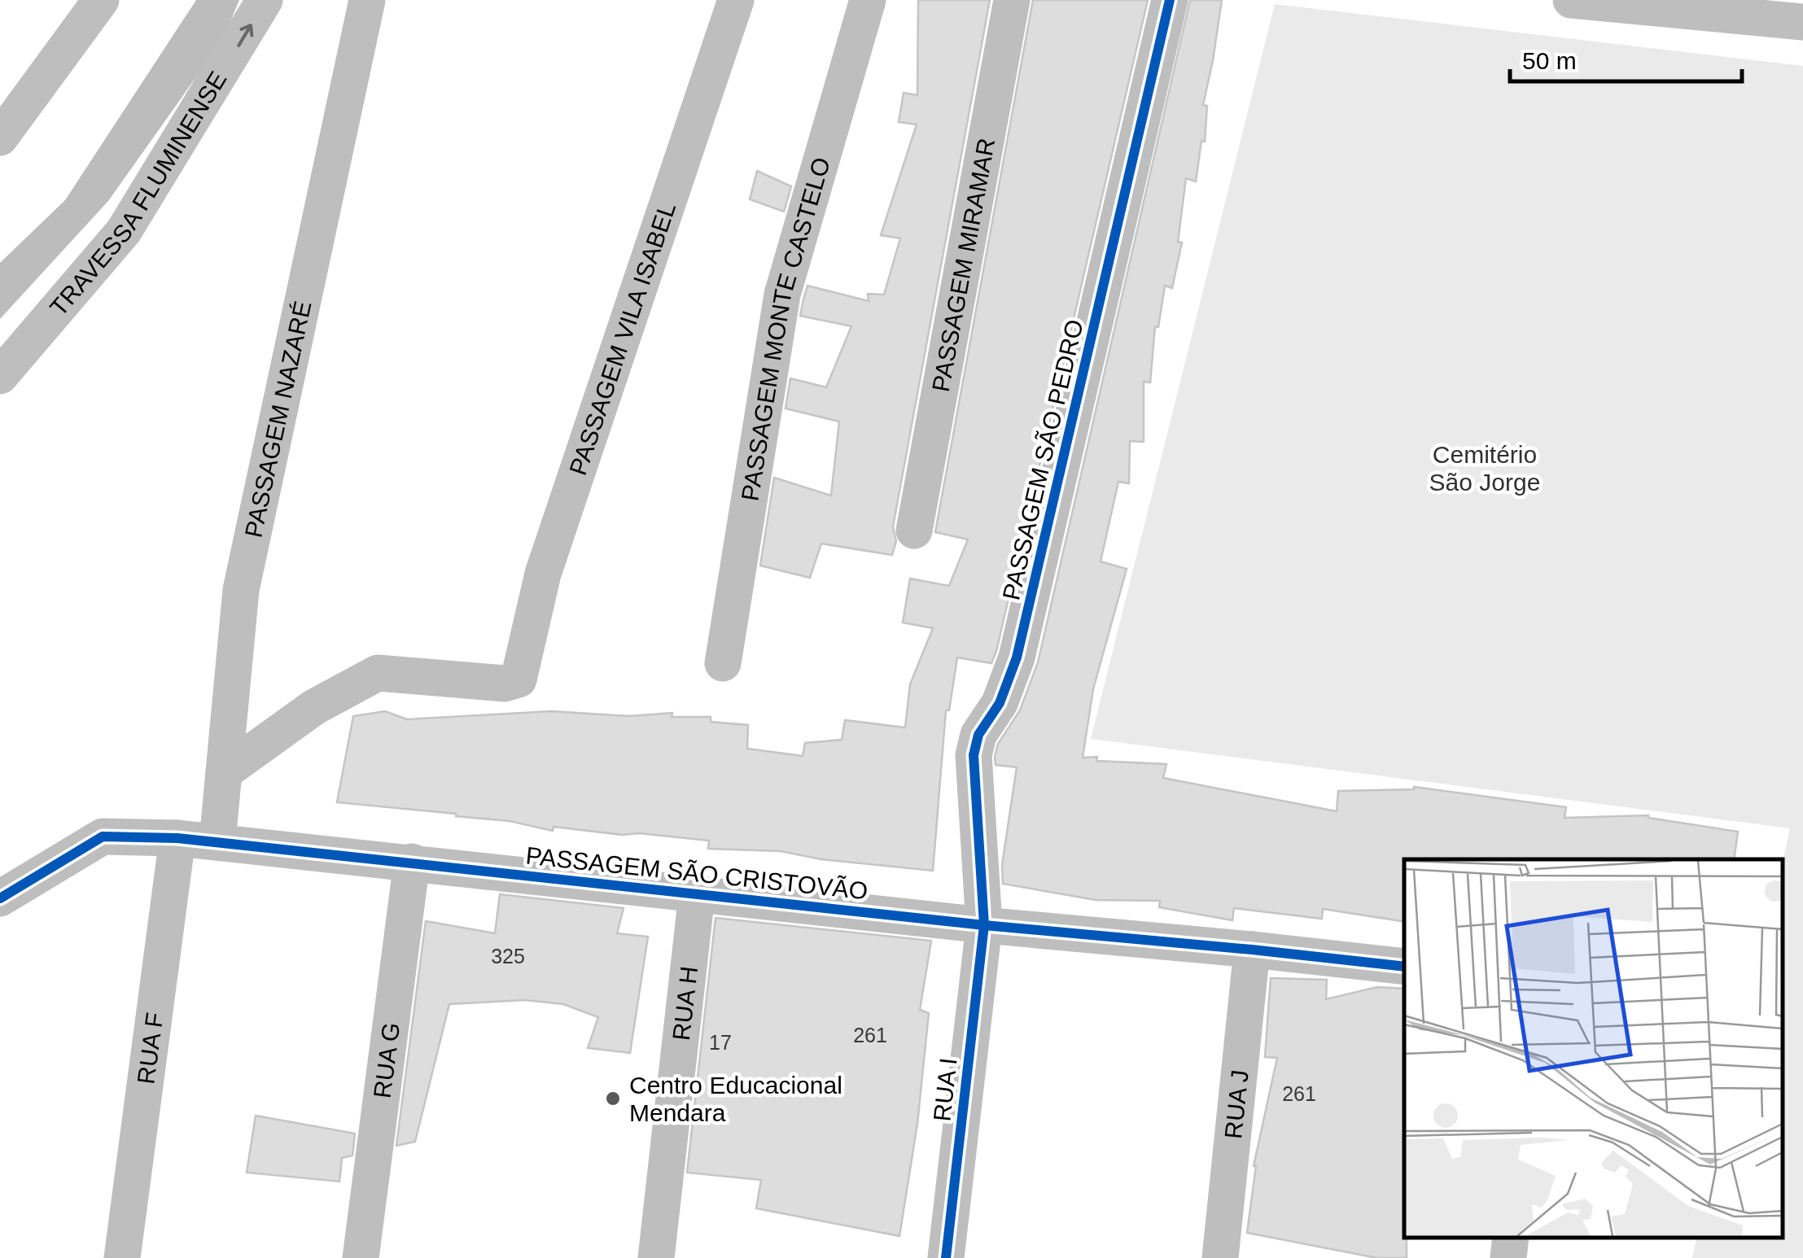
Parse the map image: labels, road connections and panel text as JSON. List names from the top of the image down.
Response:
{
  "streets": {
    "street": [
      "TRAVESSA FLUMINENSE",
      "PASSAGEM MIRAMAR",
      "PASSAGEM MONTE CASTELO",
      "PASSAGEM VILA ISABEL",
      "PASSAGEM NAZARÉ",
      "PASSAGEM SÃO PEDRO",
      "PASSAGEM SÃO CRISTOVÃO",
      "RUA H",
      "RUA F",
      "RUA G",
      "RUA I",
      "RUA J"
    ]
  },
  "crossings": [
    ["PASSAGEM VILA ISABEL", "PASSAGEM NAZARÉ"],
    ["PASSAGEM NAZARÉ", "PASSAGEM SÃO CRISTOVÃO"],
    ["PASSAGEM SÃO PEDRO", "PASSAGEM SÃO CRISTOVÃO"],
    ["PASSAGEM SÃO PEDRO", "RUA I"],
    ["PASSAGEM SÃO CRISTOVÃO", "RUA H"],
    ["PASSAGEM SÃO CRISTOVÃO", "RUA F"],
    ["PASSAGEM SÃO CRISTOVÃO", "RUA G"],
    ["PASSAGEM SÃO CRISTOVÃO", "RUA I"],
    ["PASSAGEM SÃO CRISTOVÃO", "RUA J"]
  ],
  "parks": ["Cemitério São Jorge"],
  "places": ["Centro Educacional Mendara"],
  "house_numbers": [
    "325",
    "261",
    "17",
    "261"
  ],
  "scale_bar": "50 m"
}
